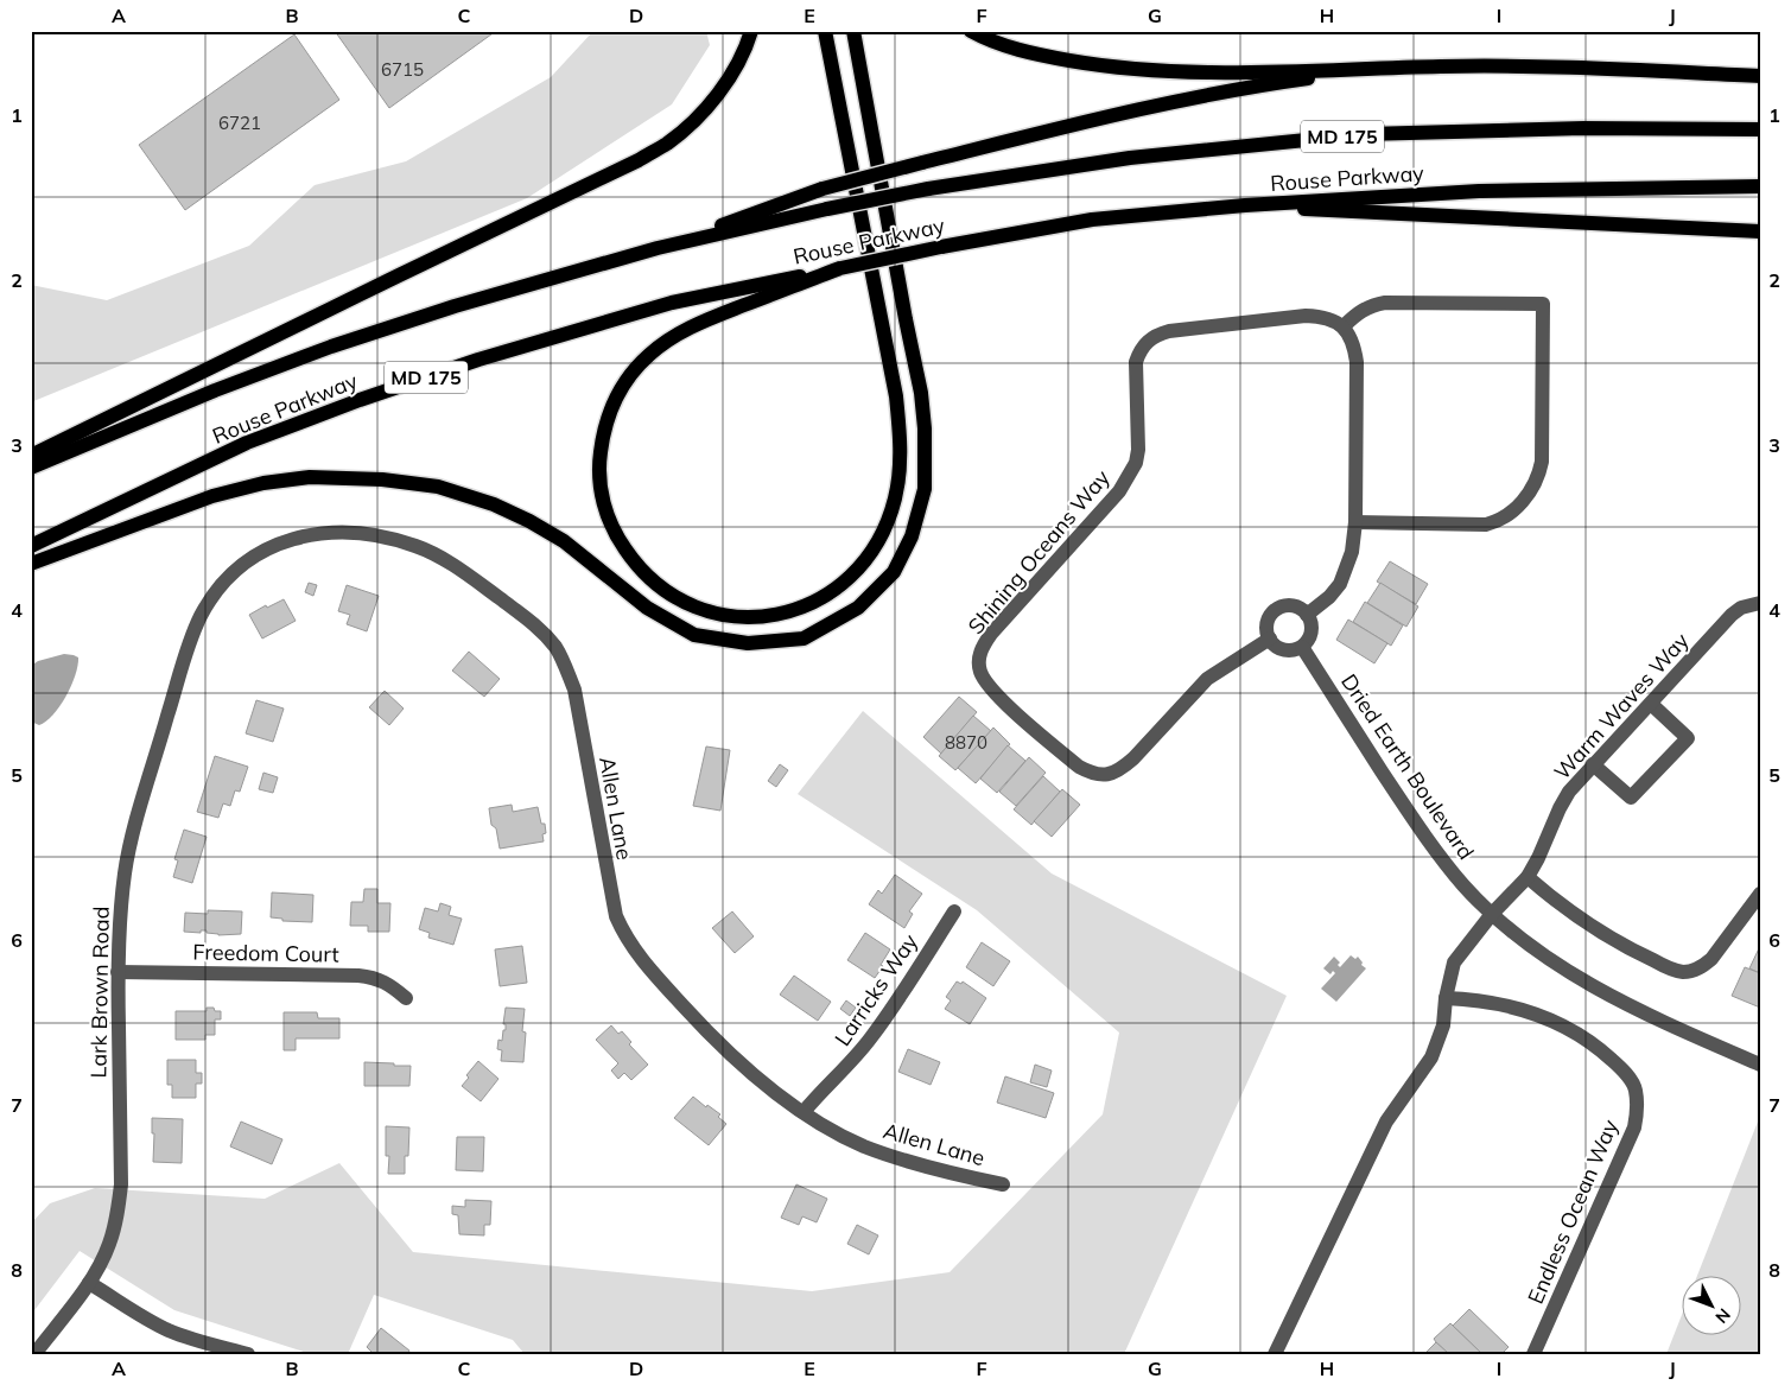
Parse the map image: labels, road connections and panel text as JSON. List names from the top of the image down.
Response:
{
  "streets": {
    "main road": ["MD 175", "Rouse Parkway"],
    "street": [
      "Shining Oceans Way",
      "Warm Waves Way",
      "Dried Earth Boulevard",
      "Allen Lane",
      "Freedom Court",
      "Larricks Way",
      "Lark Brown Road",
      "Endless Ocean Way"
    ]
  },
  "crossings": [
    ["Shining Oceans Way", "Dried Earth Boulevard"],
    ["Warm Waves Way", "Dried Earth Boulevard"],
    ["Allen Lane", "Larricks Way"],
    ["Allen Lane", "Lark Brown Road"],
    ["Freedom Court", "Lark Brown Road"]
  ],
  "house_numbers": ["6715", "6721", "8870"],
  "north": "bottom right",
  "grid": {
    "columns": [
      "A",
      "B",
      "C",
      "D",
      "E",
      "F",
      "G",
      "H",
      "I",
      "J"
    ],
    "rows": [
      "1",
      "2",
      "3",
      "4",
      "5",
      "6",
      "7",
      "8"
    ]
  }
}
